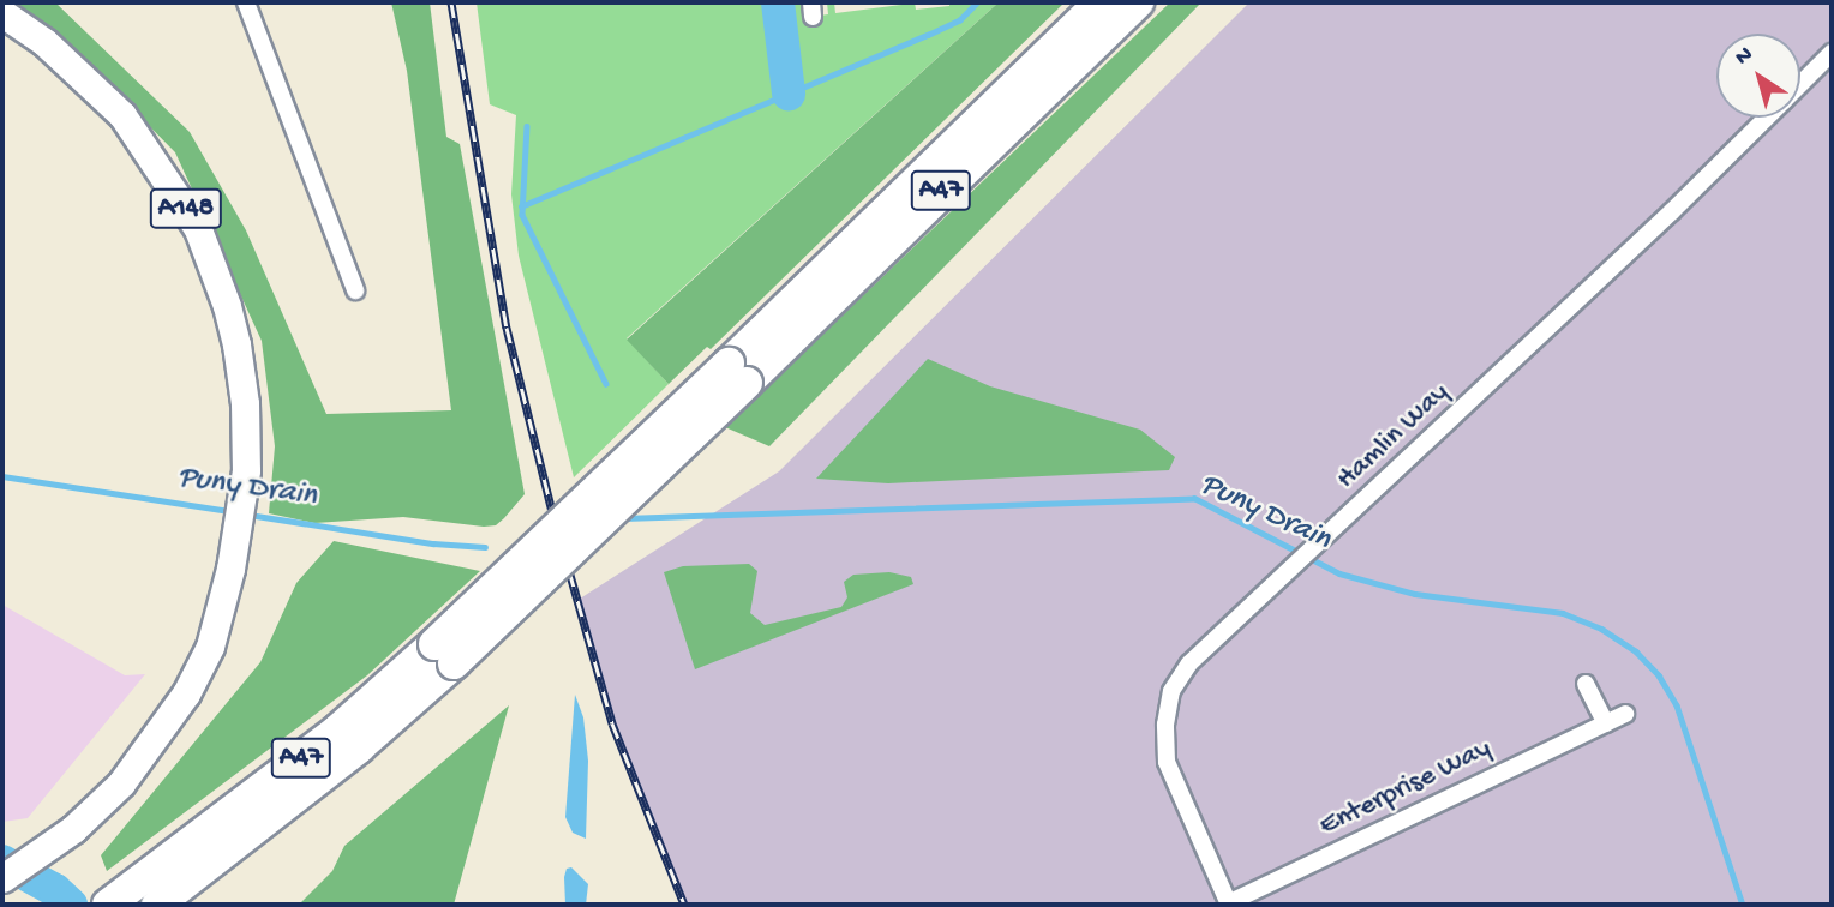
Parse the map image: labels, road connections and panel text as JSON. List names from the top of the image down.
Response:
{
  "streets": {
    "highway": ["A47"],
    "main road": ["A148"],
    "street": ["Hamlin Way", "Enterprise Way"]
  },
  "crossings": [
    ["Hamlin Way", "Enterprise Way"]
  ],
  "water": ["Puny Drain"],
  "north": "top left"
}
